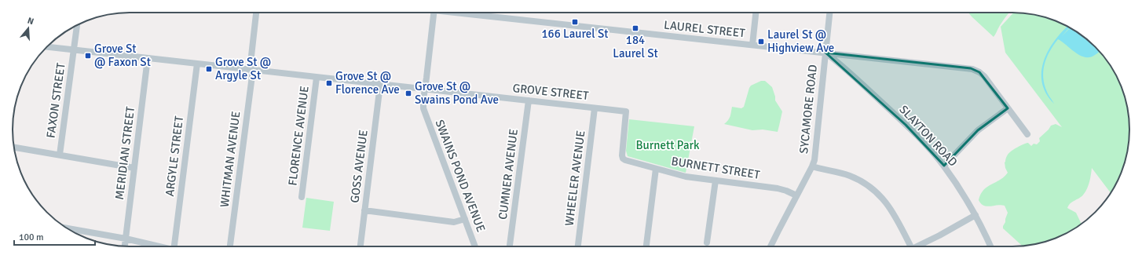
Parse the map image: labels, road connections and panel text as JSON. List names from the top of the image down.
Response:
{
  "streets": {
    "street": [
      "LAUREL STREET",
      "GROVE STREET",
      "FAXON STREET",
      "SYCAMORE ROAD",
      "FLORENCE AVENUE",
      "SLAYTON ROAD",
      "MERIDIAN STREET",
      "ARGYLE STREET",
      "WHITMAN AVENUE",
      "GOSS AVENUE",
      "BURNETT STREET",
      "CUMNER AVENUE",
      "SWAINS POND AVENUE",
      "WHEELER AVENUE"
    ]
  },
  "crossings": [
    ["LAUREL STREET", "SYCAMORE ROAD"],
    ["LAUREL STREET", "SLAYTON ROAD"],
    ["GROVE STREET", "FAXON STREET"],
    ["GROVE STREET", "FLORENCE AVENUE"],
    ["GROVE STREET", "MERIDIAN STREET"],
    ["GROVE STREET", "ARGYLE STREET"],
    ["GROVE STREET", "WHITMAN AVENUE"],
    ["GROVE STREET", "GOSS AVENUE"],
    ["GROVE STREET", "BURNETT STREET"],
    ["GROVE STREET", "CUMNER AVENUE"],
    ["GROVE STREET", "SWAINS POND AVENUE"],
    ["GROVE STREET", "WHEELER AVENUE"],
    ["SYCAMORE ROAD", "SLAYTON ROAD"],
    ["SYCAMORE ROAD", "BURNETT STREET"]
  ],
  "parks": ["Burnett Park"],
  "places": {
    "transit": [
      "166 Laurel St",
      "184 Laurel St",
      "Laurel St @ Highview Ave",
      "Grove St @ Faxon St",
      "Grove St @ Argyle St",
      "Grove St @ Florence Ave",
      "Grove St @ Swains Pond Ave"
    ]
  },
  "scale_bar": "100 m",
  "north": "top"
}
